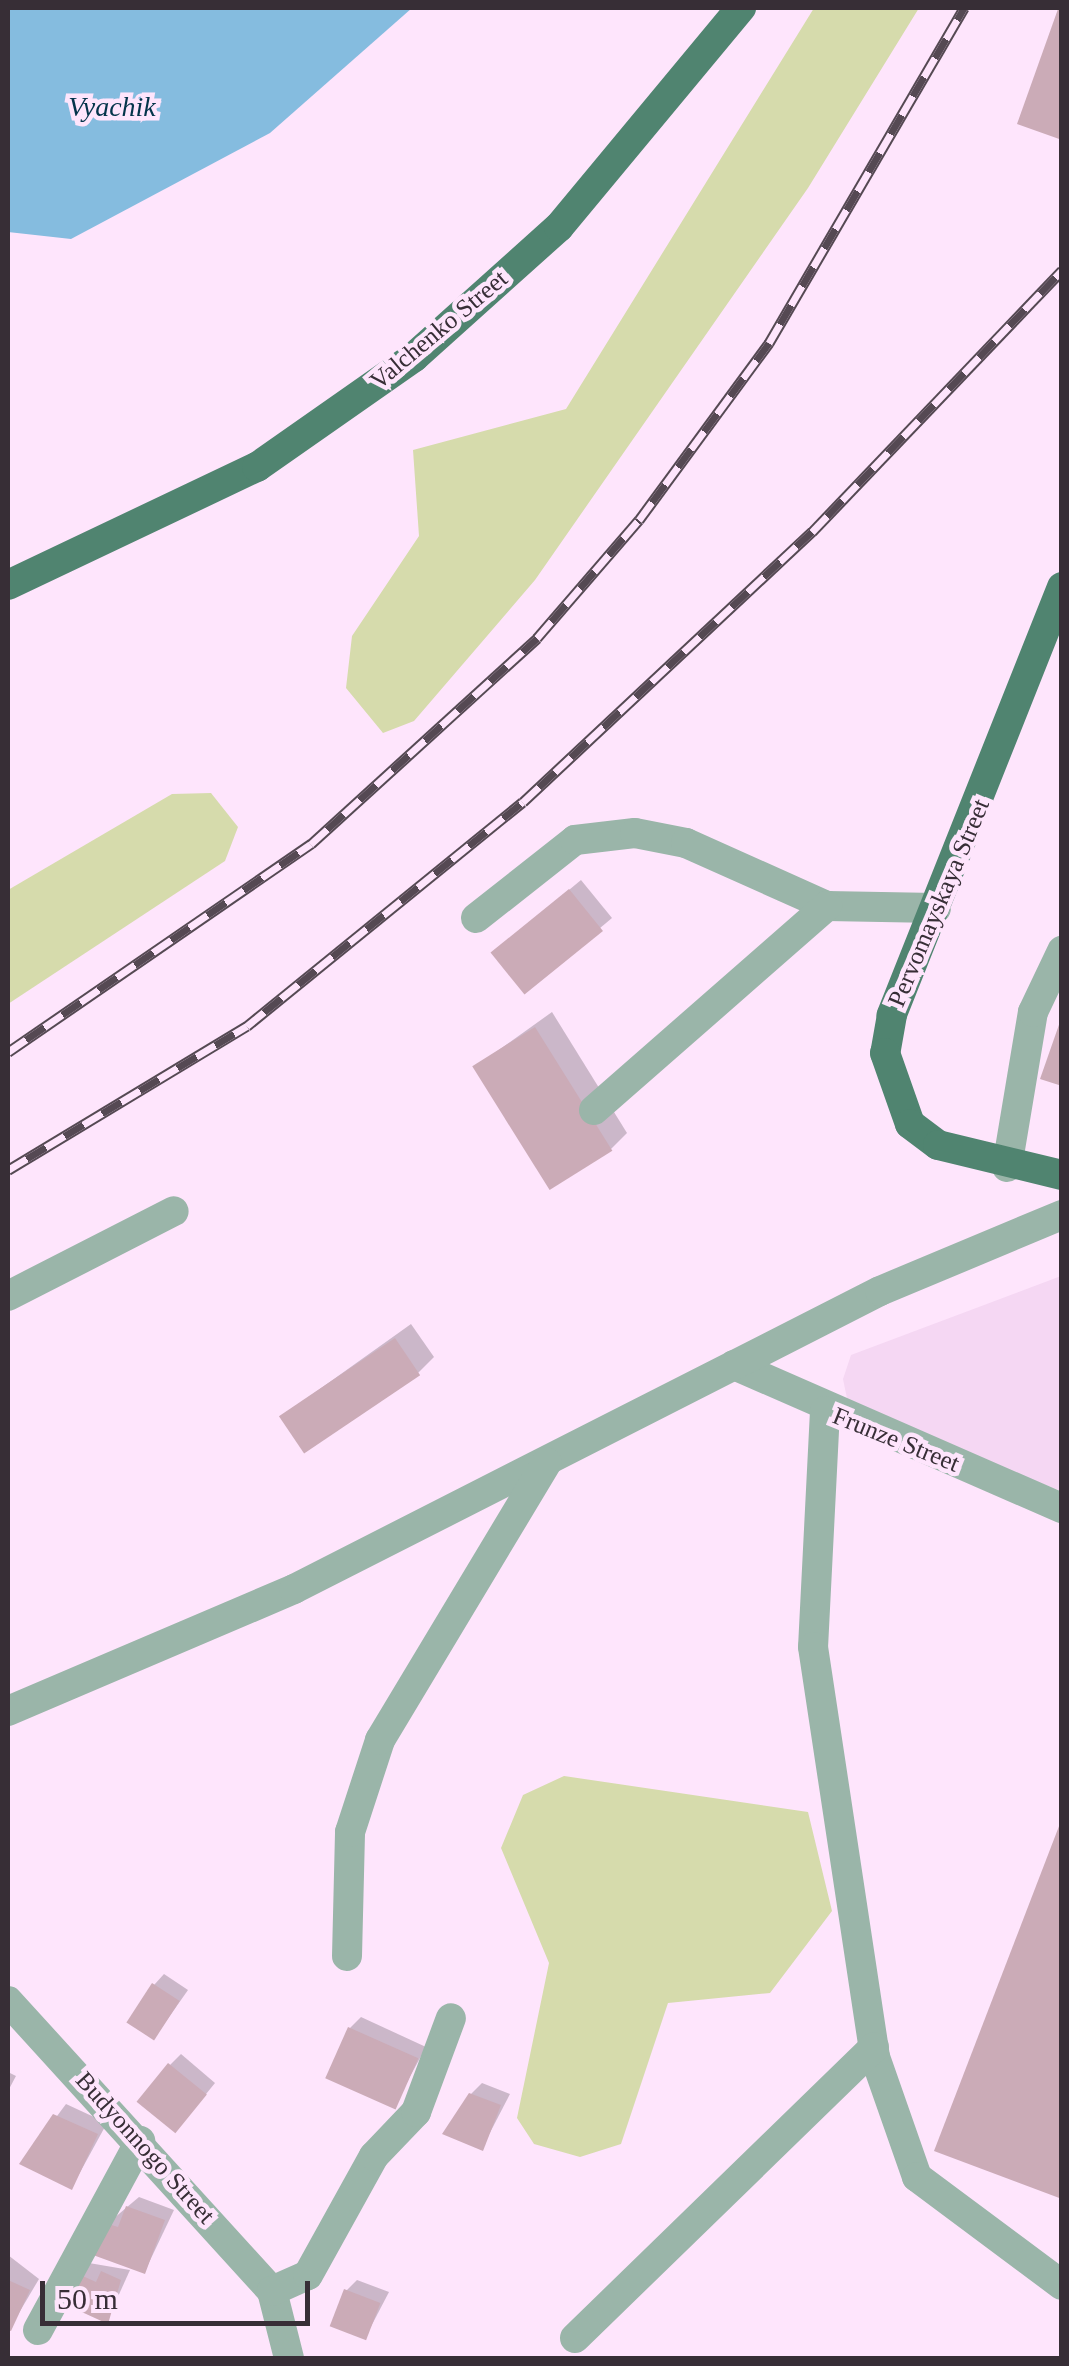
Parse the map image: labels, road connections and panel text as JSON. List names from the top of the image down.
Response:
{
  "streets": {
    "main road": ["Valchenko Street", "Pervomayskaya Street"],
    "street": ["Frunze Street", "Budyonnogo Street"]
  },
  "water": ["Vyachik"],
  "scale_bar": "50 m"
}
